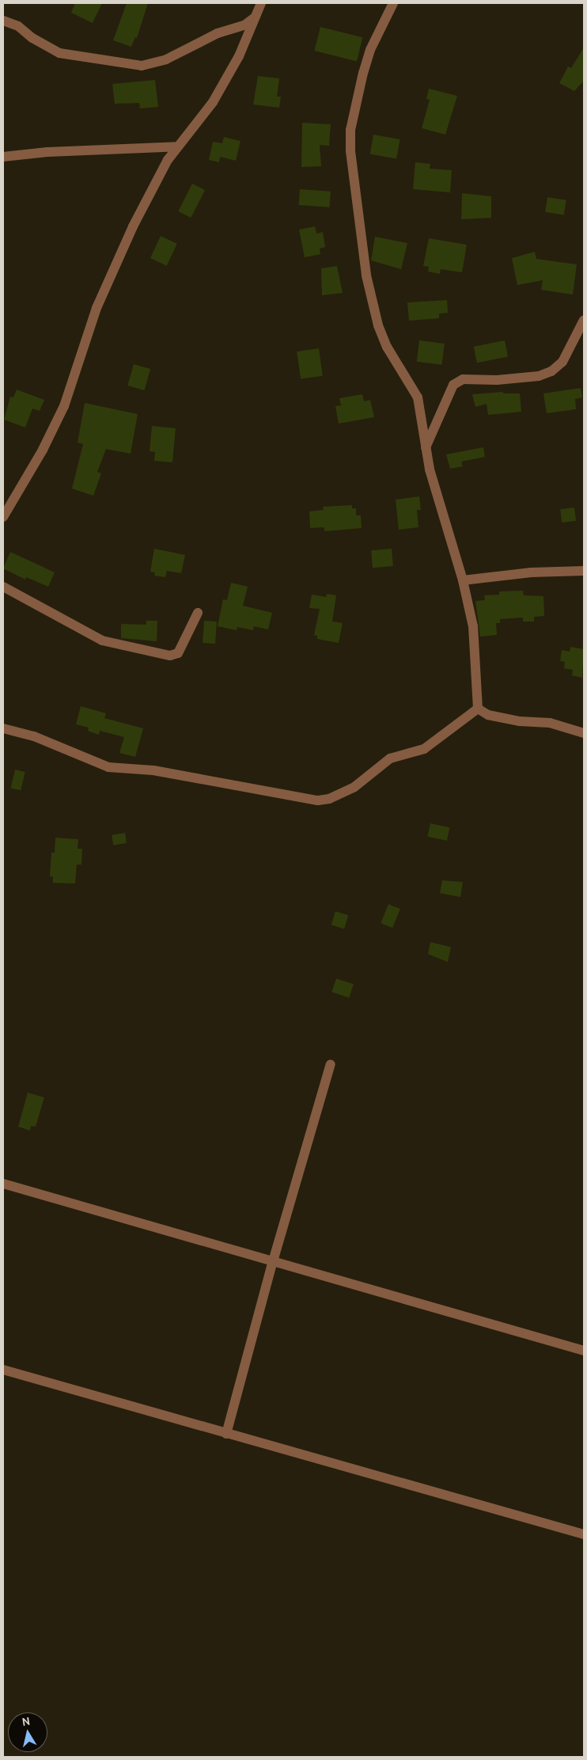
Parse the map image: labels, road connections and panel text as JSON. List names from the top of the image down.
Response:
{
  "north": "top"
}
